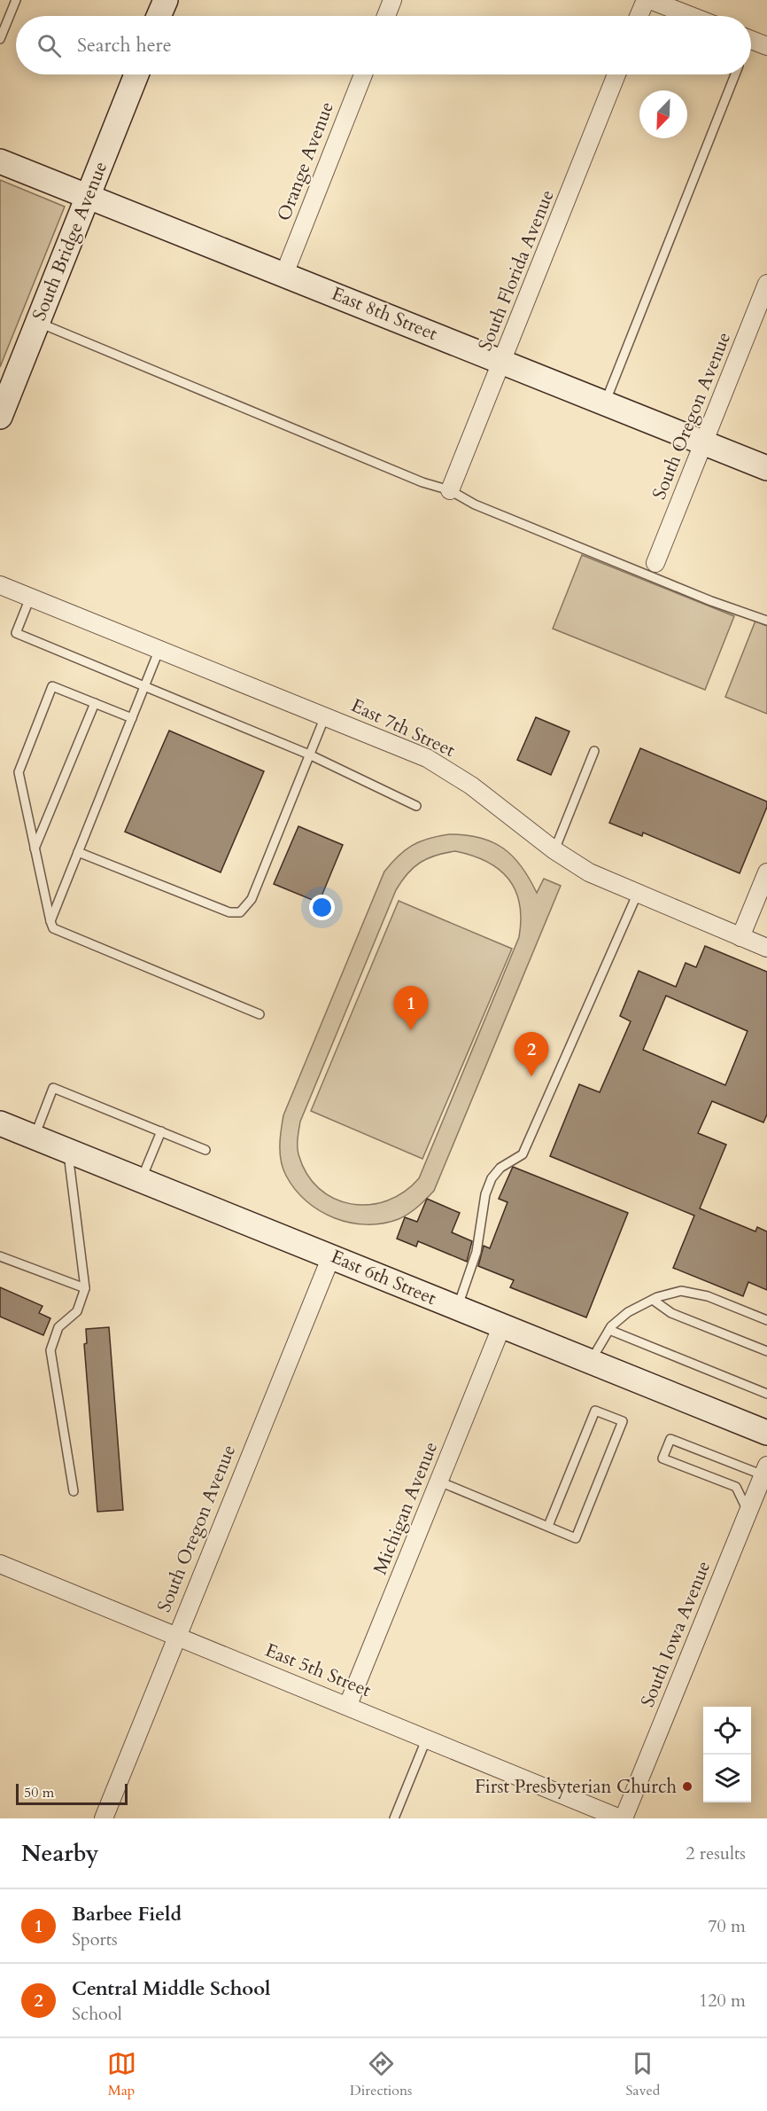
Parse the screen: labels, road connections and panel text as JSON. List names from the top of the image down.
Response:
{
  "streets": {
    "street": [
      "Orange Avenue",
      "South Bridge Avenue",
      "South Florida Avenue",
      "East 8th Street",
      "South Oregon Avenue",
      "East 7th Street",
      "East 6th Street",
      "Michigan Avenue",
      "South Iowa Avenue",
      "East 5th Street"
    ]
  },
  "crossings": [
    ["Orange Avenue", "East 8th Street"],
    ["South Bridge Avenue", "East 8th Street"],
    ["South Florida Avenue", "East 8th Street"],
    ["East 8th Street", "South Oregon Avenue"],
    ["South Oregon Avenue", "East 6th Street"],
    ["South Oregon Avenue", "East 5th Street"],
    ["East 6th Street", "Michigan Avenue"],
    ["Michigan Avenue", "East 5th Street"],
    ["South Iowa Avenue", "East 5th Street"]
  ],
  "places": ["First Presbyterian Church"],
  "scale_bar": "50 m",
  "north": "bottom left",
  "page": {
    "search": "Search here",
    "pins": ["1", "2"],
    "scale": "50 m",
    "heading": ["Nearby", "2 results"],
    "list": [
      {
        "mark": "1",
        "name": "Barbee Field",
        "note": "Sports",
        "value": "70 m"
      },
      {
        "mark": "2",
        "name": "Central Middle School",
        "note": "School",
        "value": "120 m"
      }
    ],
    "nav": ["Map", "Directions", "Saved"]
  }
}
